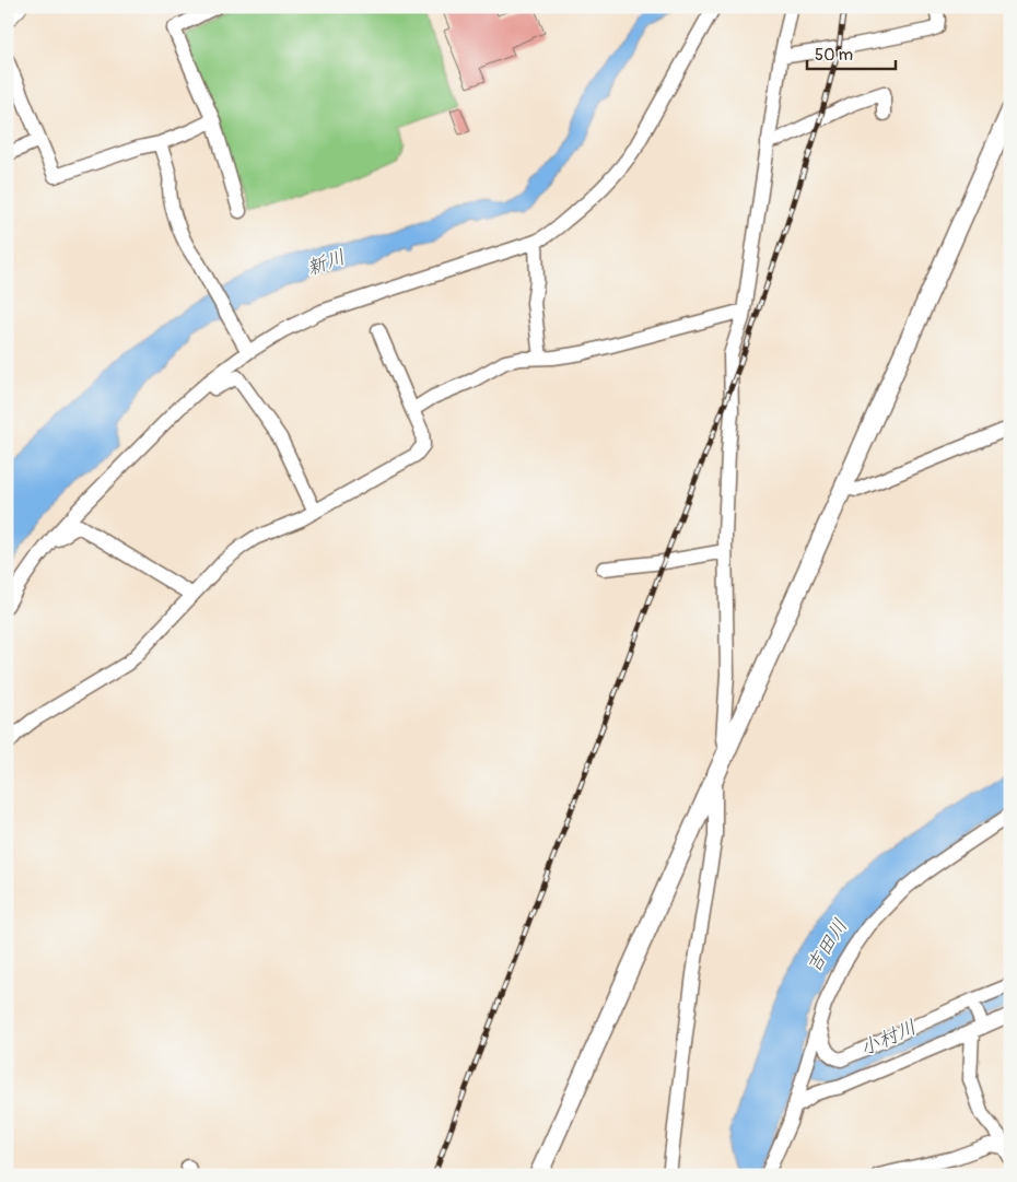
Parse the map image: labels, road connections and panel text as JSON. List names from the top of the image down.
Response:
{
  "water": ["新川", "吉田川", "小村川"],
  "scale_bar": "50 m"
}
